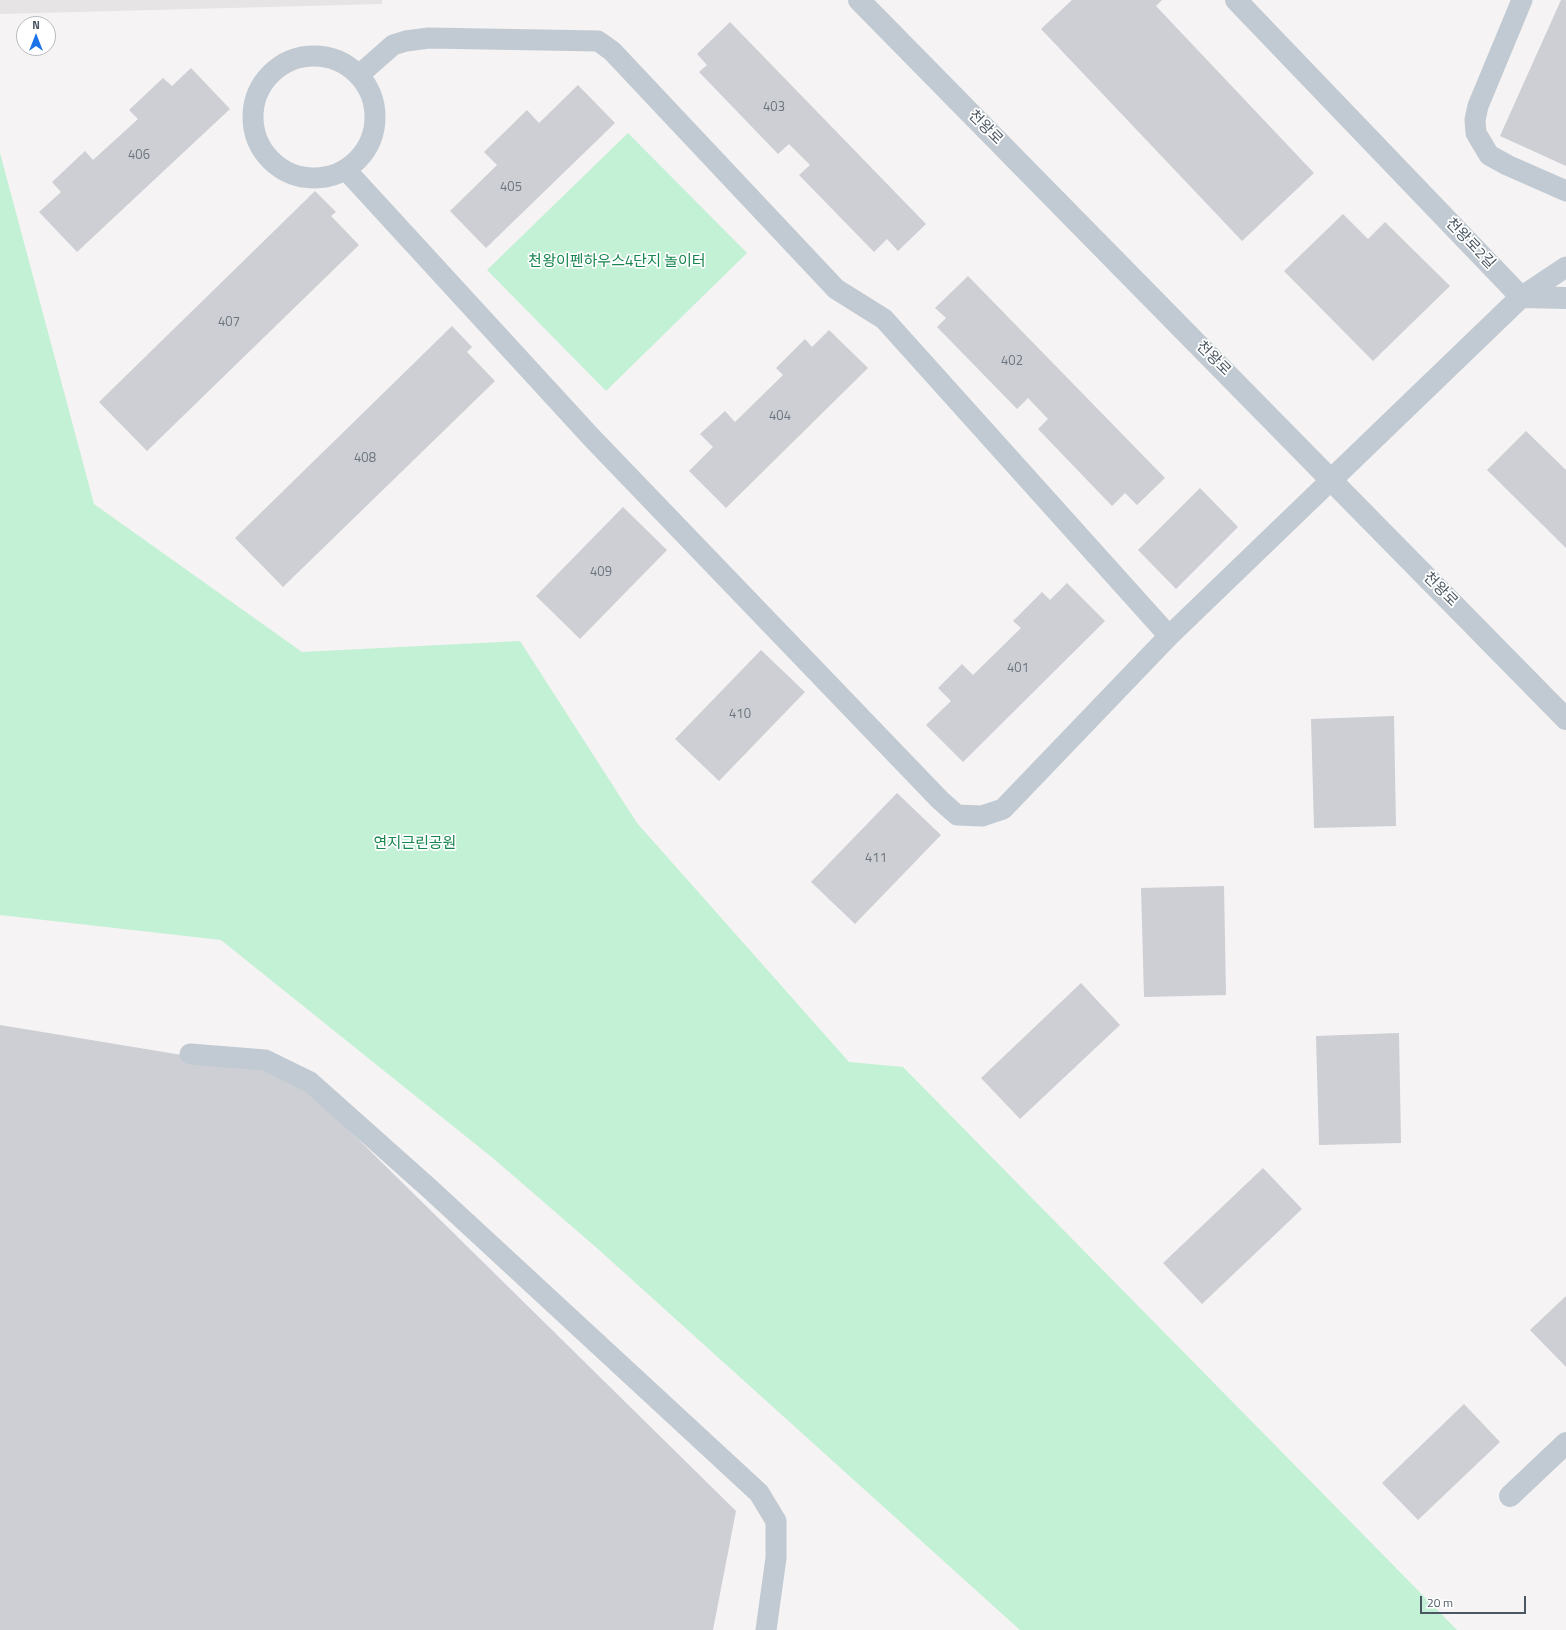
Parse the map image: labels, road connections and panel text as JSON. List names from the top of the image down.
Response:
{
  "streets": {
    "street": ["천왕로", "천왕로2길"]
  },
  "parks": ["천왕이펜하우스4단지 놀이터", "연지근린공원"],
  "house_numbers": [
    "403",
    "406",
    "405",
    "407",
    "402",
    "404",
    "408",
    "409",
    "401",
    "410",
    "411"
  ],
  "scale_bar": "20 m",
  "north": "top"
}
